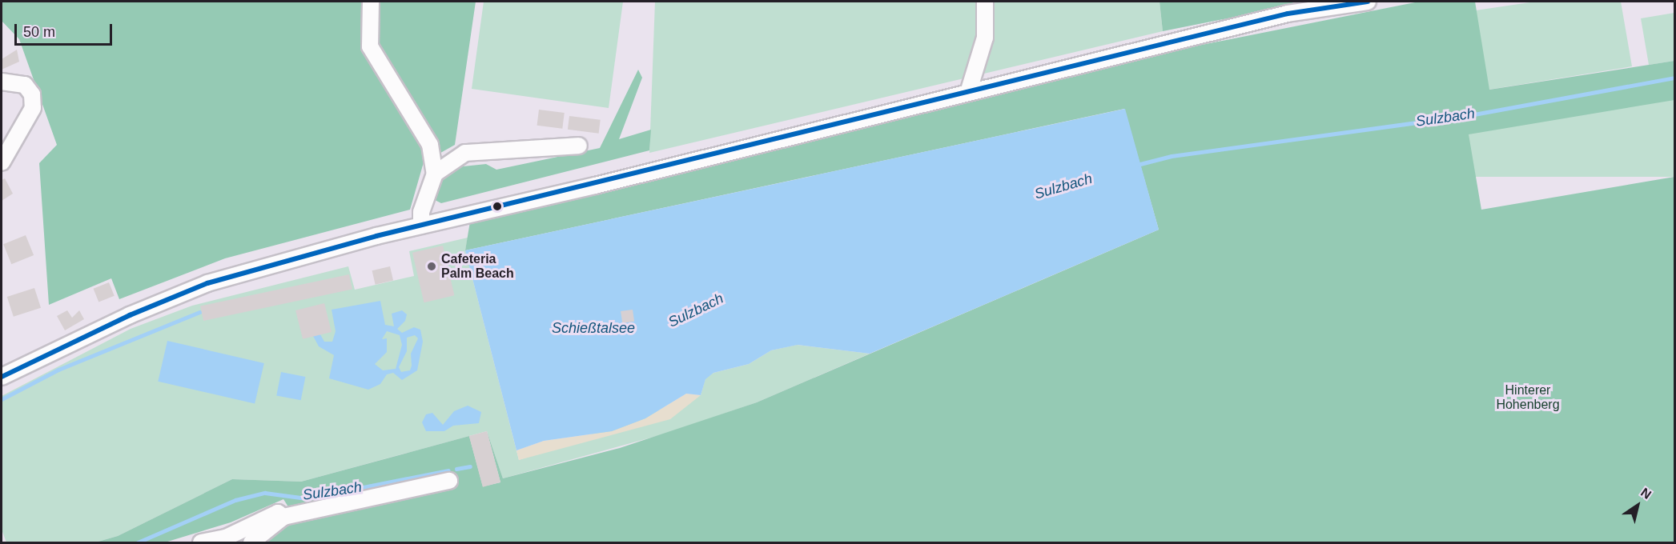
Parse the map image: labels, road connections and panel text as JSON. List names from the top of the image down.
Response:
{
  "water": ["Sulzbach", "Schießtalsee"],
  "parks": ["Hinterer Hohenberg"],
  "places": ["Cafeteria Palm Beach"],
  "scale_bar": "50 m",
  "north": "top right"
}
